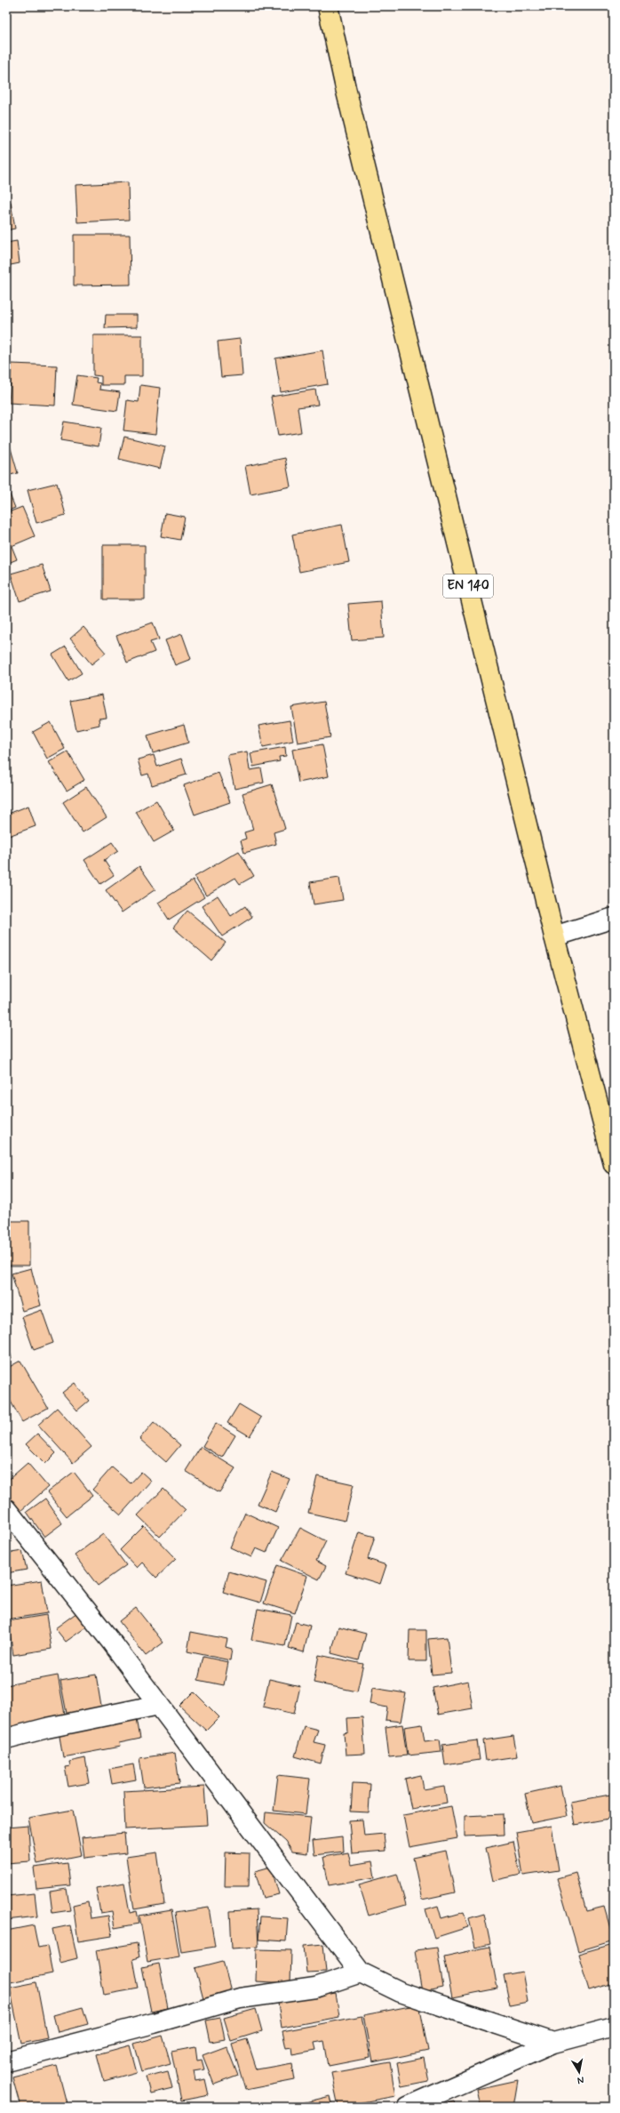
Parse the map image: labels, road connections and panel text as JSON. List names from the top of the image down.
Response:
{
  "streets": {
    "main road": ["EN 140"]
  },
  "north": "bottom"
}
